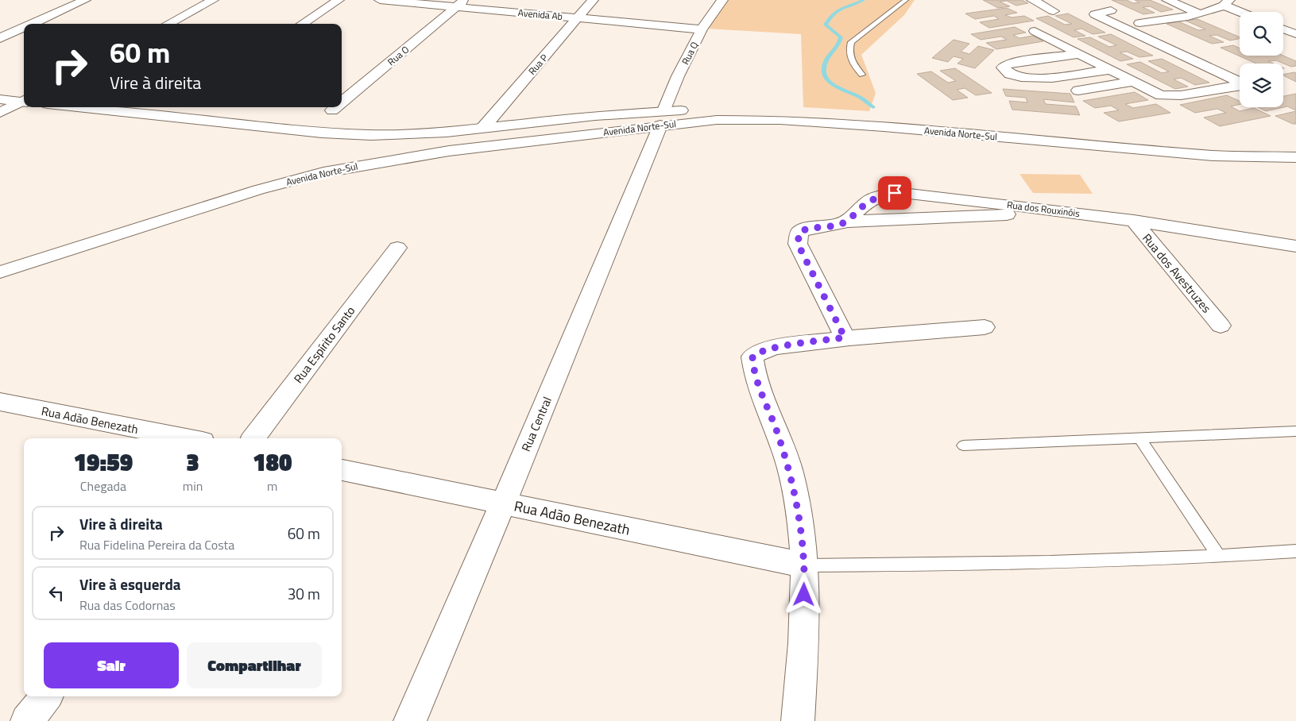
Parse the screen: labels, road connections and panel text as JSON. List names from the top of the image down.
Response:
{
  "streets": {
    "street": [
      "Avenida Ab",
      "Rua Q",
      "Rua O",
      "Rua P",
      "Avenida Norte-Sul",
      "Rua dos Rouxinóis",
      "Rua dos Avestruzes",
      "Rua Espírito Santo",
      "Rua Adão Benezath",
      "Rua Central"
    ]
  },
  "crossings": [
    ["Avenida Ab", "Rua Q"],
    ["Avenida Ab", "Rua O"],
    ["Avenida Ab", "Rua P"],
    ["Rua Q", "Avenida Norte-Sul"],
    ["Rua Q", "Rua Central"],
    ["Rua P", "Avenida Norte-Sul"],
    ["Avenida Norte-Sul", "Rua Central"],
    ["Rua dos Rouxinóis", "Rua dos Avestruzes"],
    ["Rua Adão Benezath", "Rua Central"]
  ],
  "page": {
    "turn": ["60 m", "Vire à direita"],
    "eta": [
      "19:59",
      "Chegada",
      "3",
      "min",
      "180",
      "m"
    ],
    "list": [
      {
        "name": "Vire à direita",
        "note": "Rua Fidelina Pereira da Costa",
        "value": "60 m"
      },
      {
        "name": "Vire à esquerda",
        "note": "Rua das Codornas",
        "value": "30 m"
      }
    ],
    "buttons": ["Sair", "Compartilhar"]
  }
}
